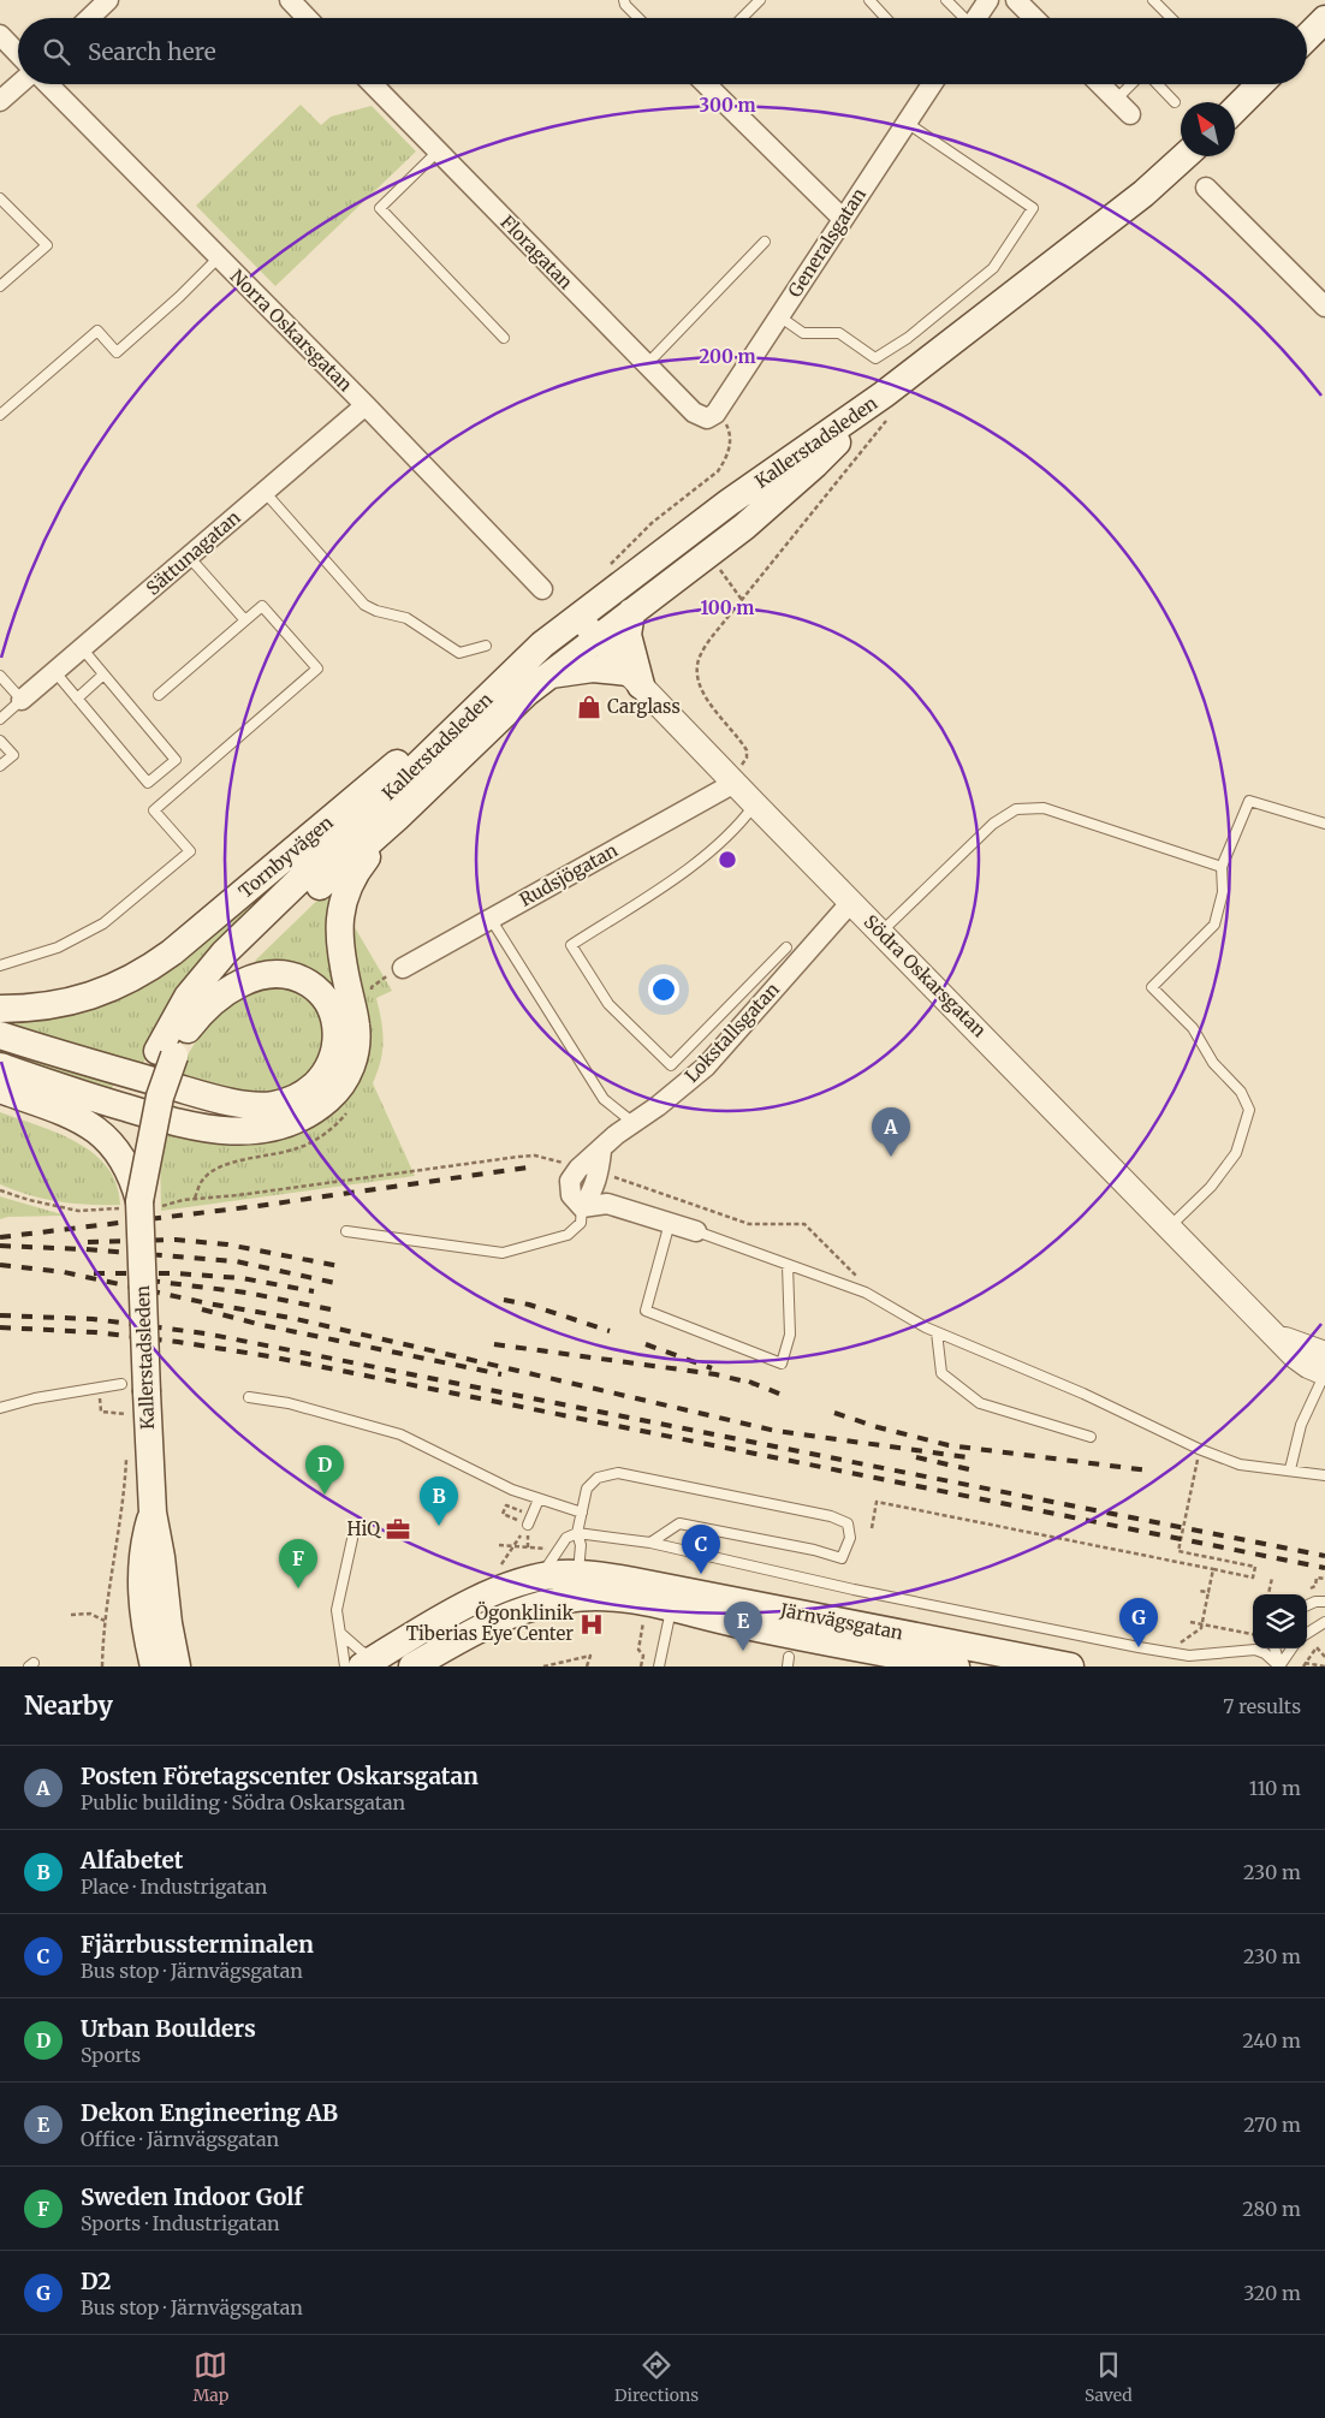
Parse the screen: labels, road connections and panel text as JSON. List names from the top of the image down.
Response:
{
  "streets": {
    "main road": ["Kallerstadsleden", "Tornbyvägen", "Järnvägsgatan"],
    "street": [
      "Generalsgatan",
      "Floragatan",
      "Norra Oskarsgatan",
      "Sättunagatan",
      "Rudsjögatan",
      "Södra Oskarsgatan",
      "Lokstallsgatan"
    ]
  },
  "crossings": [
    ["Generalsgatan", "Floragatan"],
    ["Norra Oskarsgatan", "Sättunagatan"],
    ["Kallerstadsleden", "Tornbyvägen"],
    ["Kallerstadsleden", "Södra Oskarsgatan"],
    ["Rudsjögatan", "Södra Oskarsgatan"],
    ["Södra Oskarsgatan", "Lokstallsgatan"]
  ],
  "places": {
    "shop": ["Carglass"],
    "office": ["HiQ"],
    "hospital": ["Ögonklinik Tiberias Eye Center"]
  },
  "north": "top left",
  "page": {
    "search": "Search here",
    "pins": [
      "A",
      "D",
      "B",
      "C",
      "F",
      "G",
      "E"
    ],
    "heading": ["Nearby", "7 results"],
    "list": [
      {
        "mark": "A",
        "name": "Posten Företagscenter Oskarsgatan",
        "note": "Public building · Södra Oskarsgatan",
        "value": "110 m"
      },
      {
        "mark": "B",
        "name": "Alfabetet",
        "note": "Place · Industrigatan",
        "value": "230 m"
      },
      {
        "mark": "C",
        "name": "Fjärrbussterminalen",
        "note": "Bus stop · Järnvägsgatan",
        "value": "230 m"
      },
      {
        "mark": "D",
        "name": "Urban Boulders",
        "note": "Sports",
        "value": "240 m"
      },
      {
        "mark": "E",
        "name": "Dekon Engineering AB",
        "note": "Office · Järnvägsgatan",
        "value": "270 m"
      },
      {
        "mark": "F",
        "name": "Sweden Indoor Golf",
        "note": "Sports · Industrigatan",
        "value": "280 m"
      },
      {
        "mark": "G",
        "name": "D2",
        "note": "Bus stop · Järnvägsgatan",
        "value": "320 m"
      }
    ],
    "nav": ["Map", "Directions", "Saved"]
  },
  "rings": ["300 m", "200 m", "100 m"]
}
